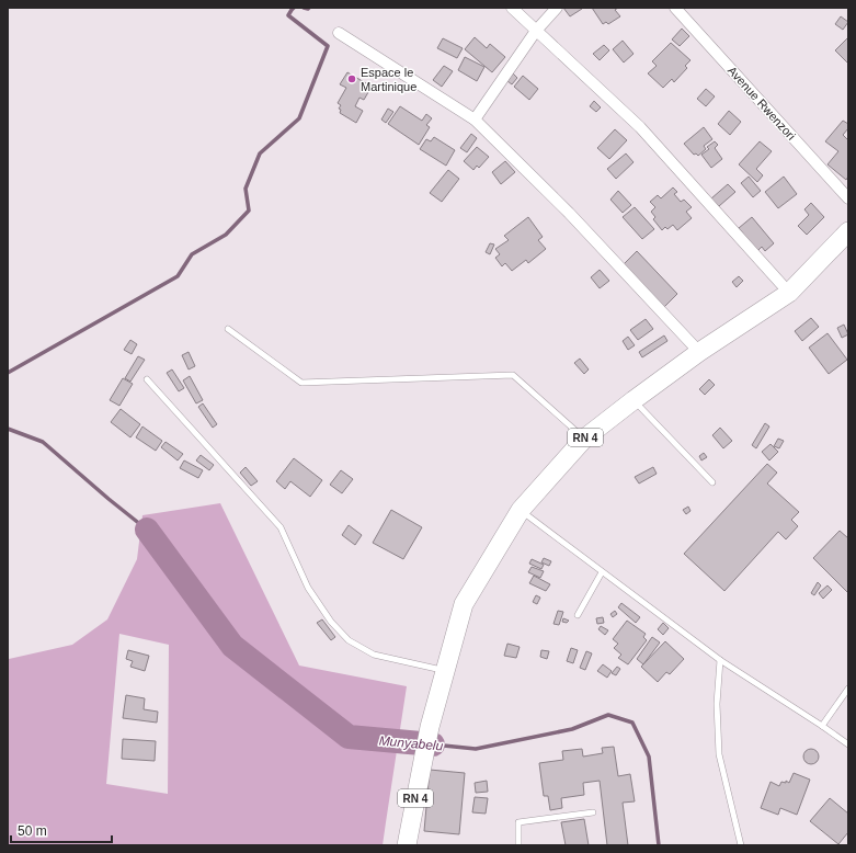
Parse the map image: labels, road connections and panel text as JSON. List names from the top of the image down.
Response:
{
  "streets": {
    "highway": ["RN 4"],
    "street": ["Avenue Rwenzori"]
  },
  "water": ["Munyabelu"],
  "places": ["Espace le Martinique"],
  "scale_bar": "50 m"
}
